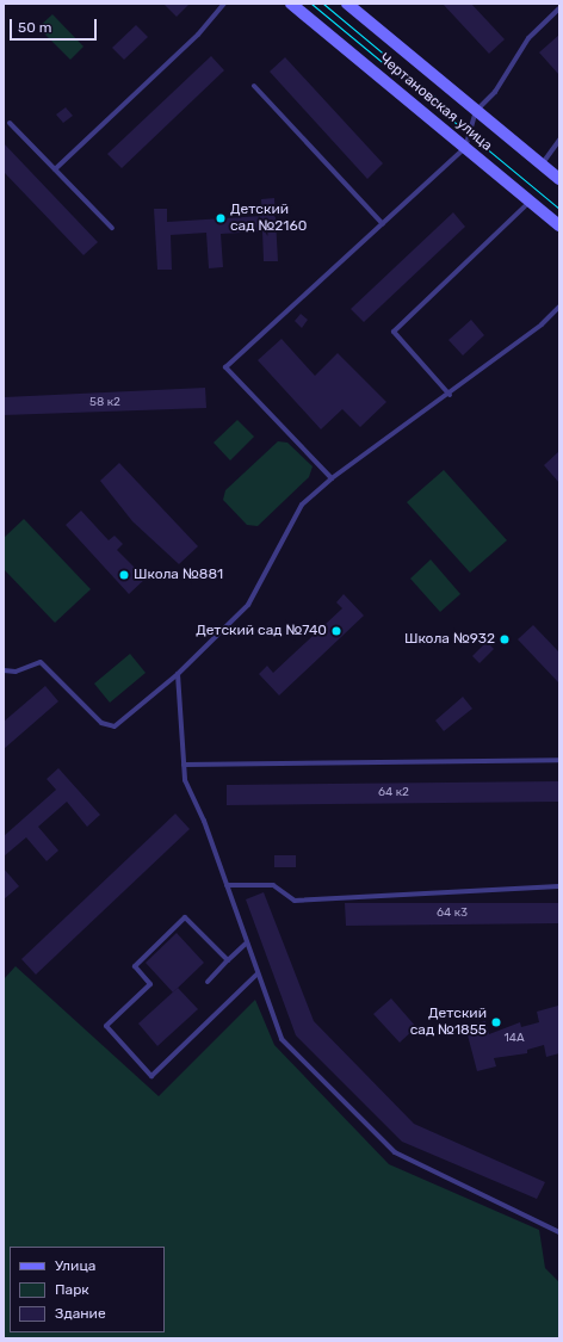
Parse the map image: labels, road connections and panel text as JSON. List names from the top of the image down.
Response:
{
  "streets": {
    "main road": ["Чертановская улица"]
  },
  "places": [
    "Детский сад №2160",
    "Школа №881",
    "Детский сад №740",
    "Школа №932",
    "Детский сад №1855"
  ],
  "house_numbers": [
    "58 к2",
    "64 к2",
    "64 к3",
    "14А"
  ],
  "legend": ["Улица", "Парк", "Здание"],
  "scale_bar": "50 m"
}
